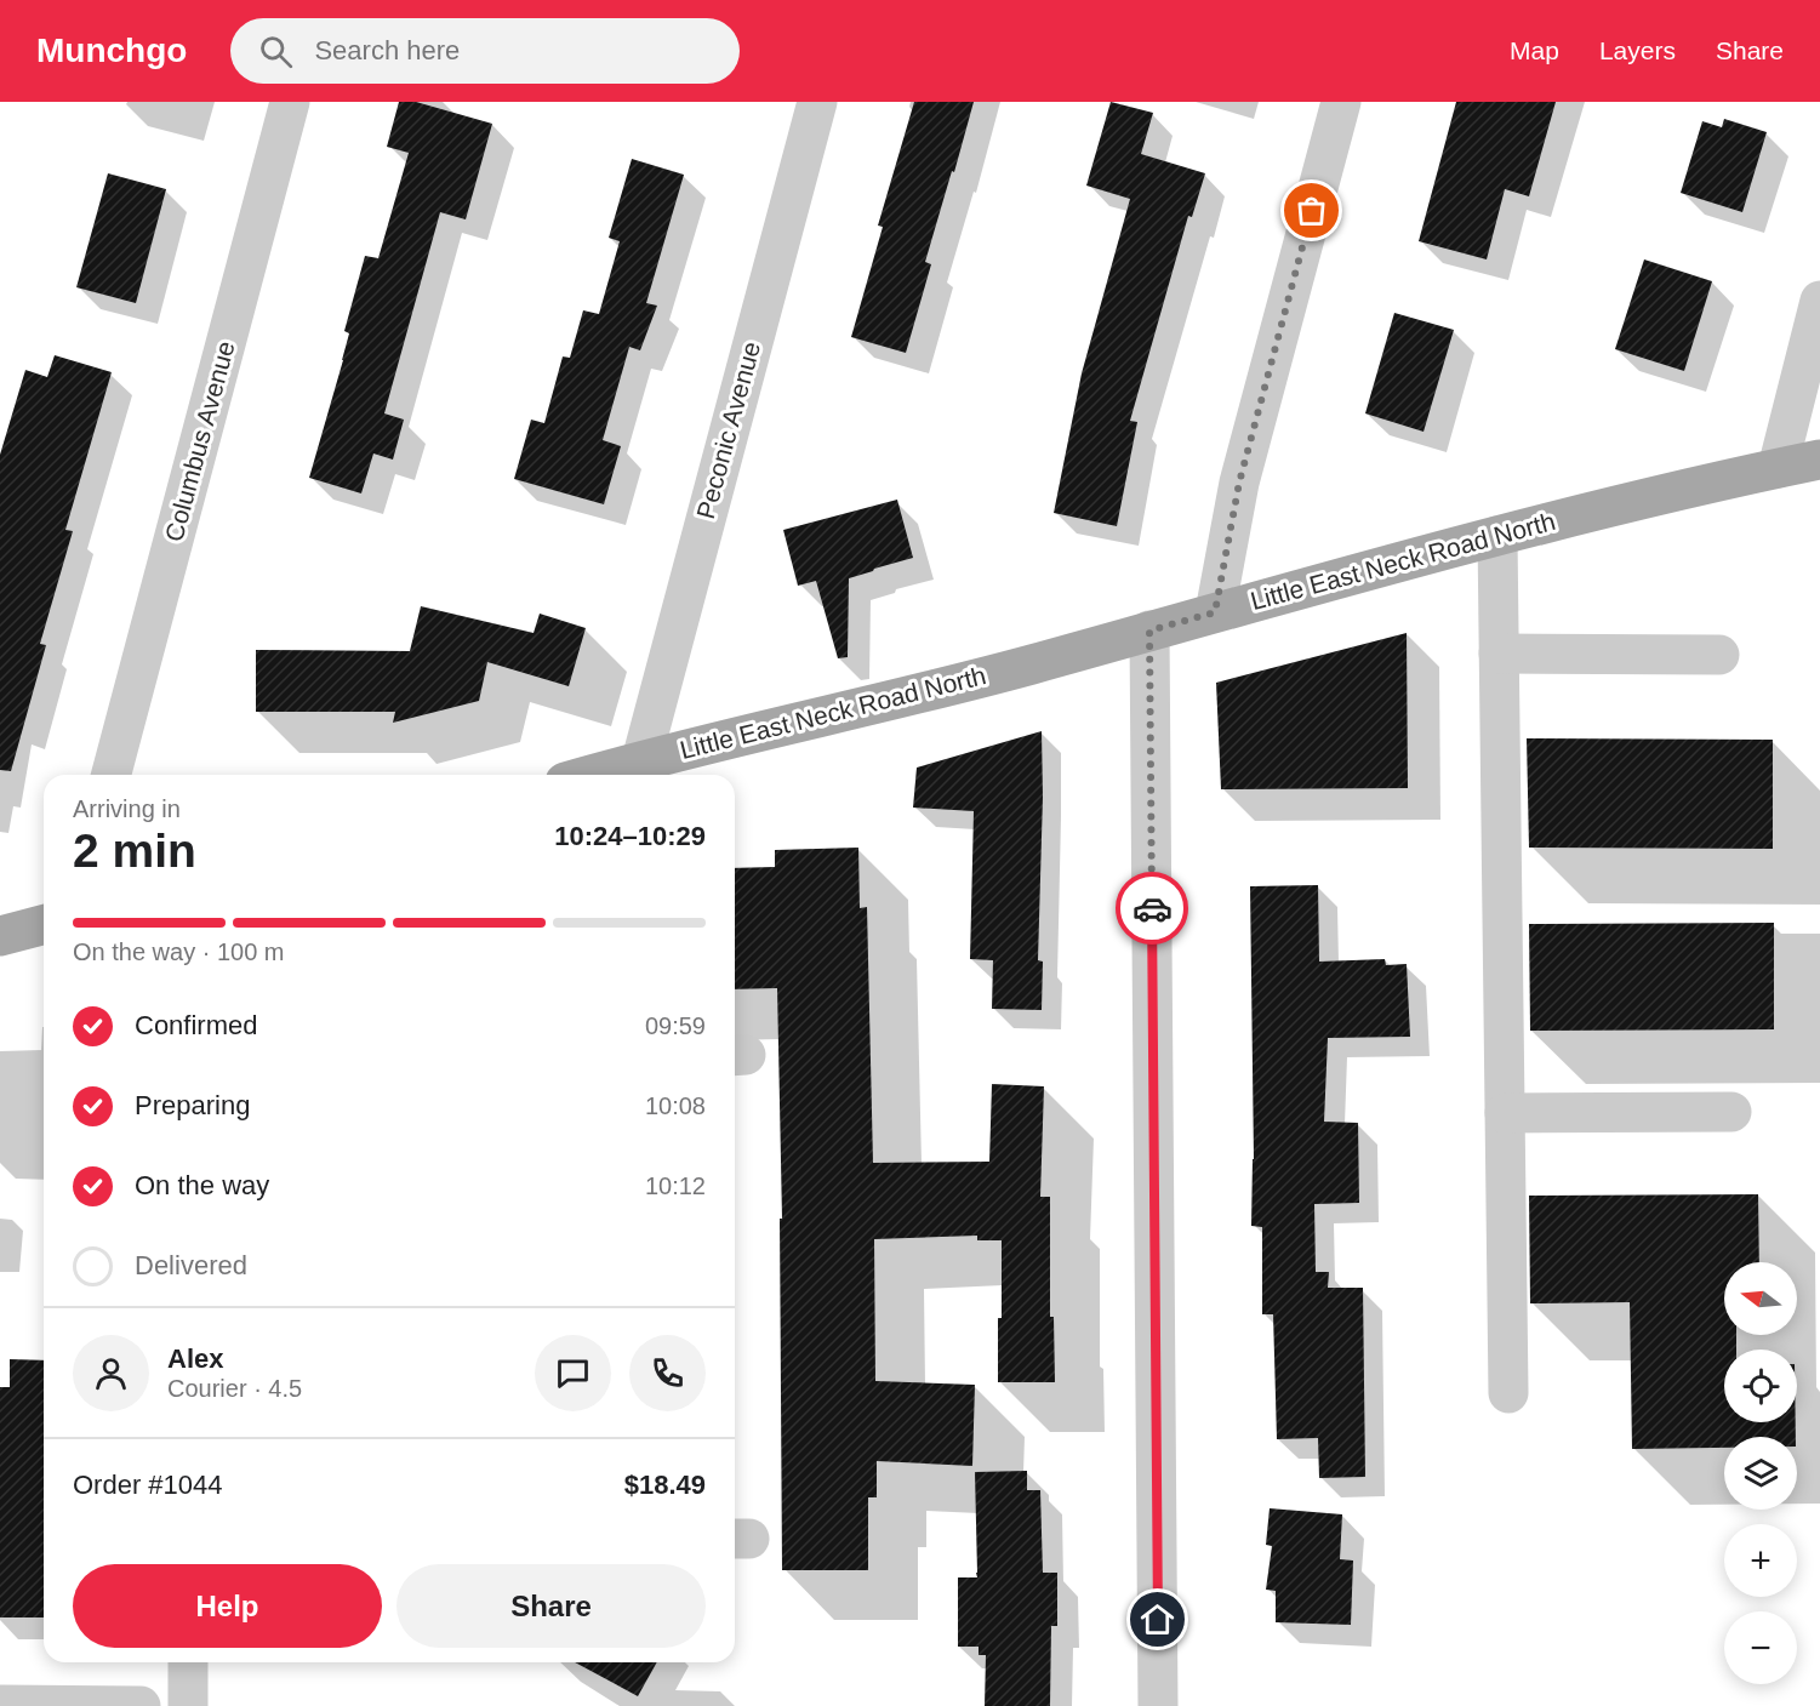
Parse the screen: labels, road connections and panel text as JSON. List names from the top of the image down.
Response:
{
  "streets": {
    "main road": ["Little East Neck Road North"],
    "street": ["Peconic Avenue", "Columbus Avenue"]
  },
  "crossings": [
    ["Peconic Avenue", "Little East Neck Road North"]
  ],
  "north": "left",
  "page": {
    "header": "Munchgo",
    "search": "Search here",
    "nav": ["Map", "Layers", "Share"],
    "heading": ["2 min", "Arriving in", "10:24–10:29"],
    "panel": [
      "Alex",
      "Courier · 4.5",
      "Order #1044",
      "$18.49"
    ],
    "bar": "On the way · 100 m",
    "list": [
      ["Confirmed", "09:59"],
      ["Preparing", "10:08"],
      ["On the way", "10:12"],
      "Delivered"
    ],
    "map_buttons": ["+", "−"],
    "buttons": ["Help", "Share"]
  }
}
